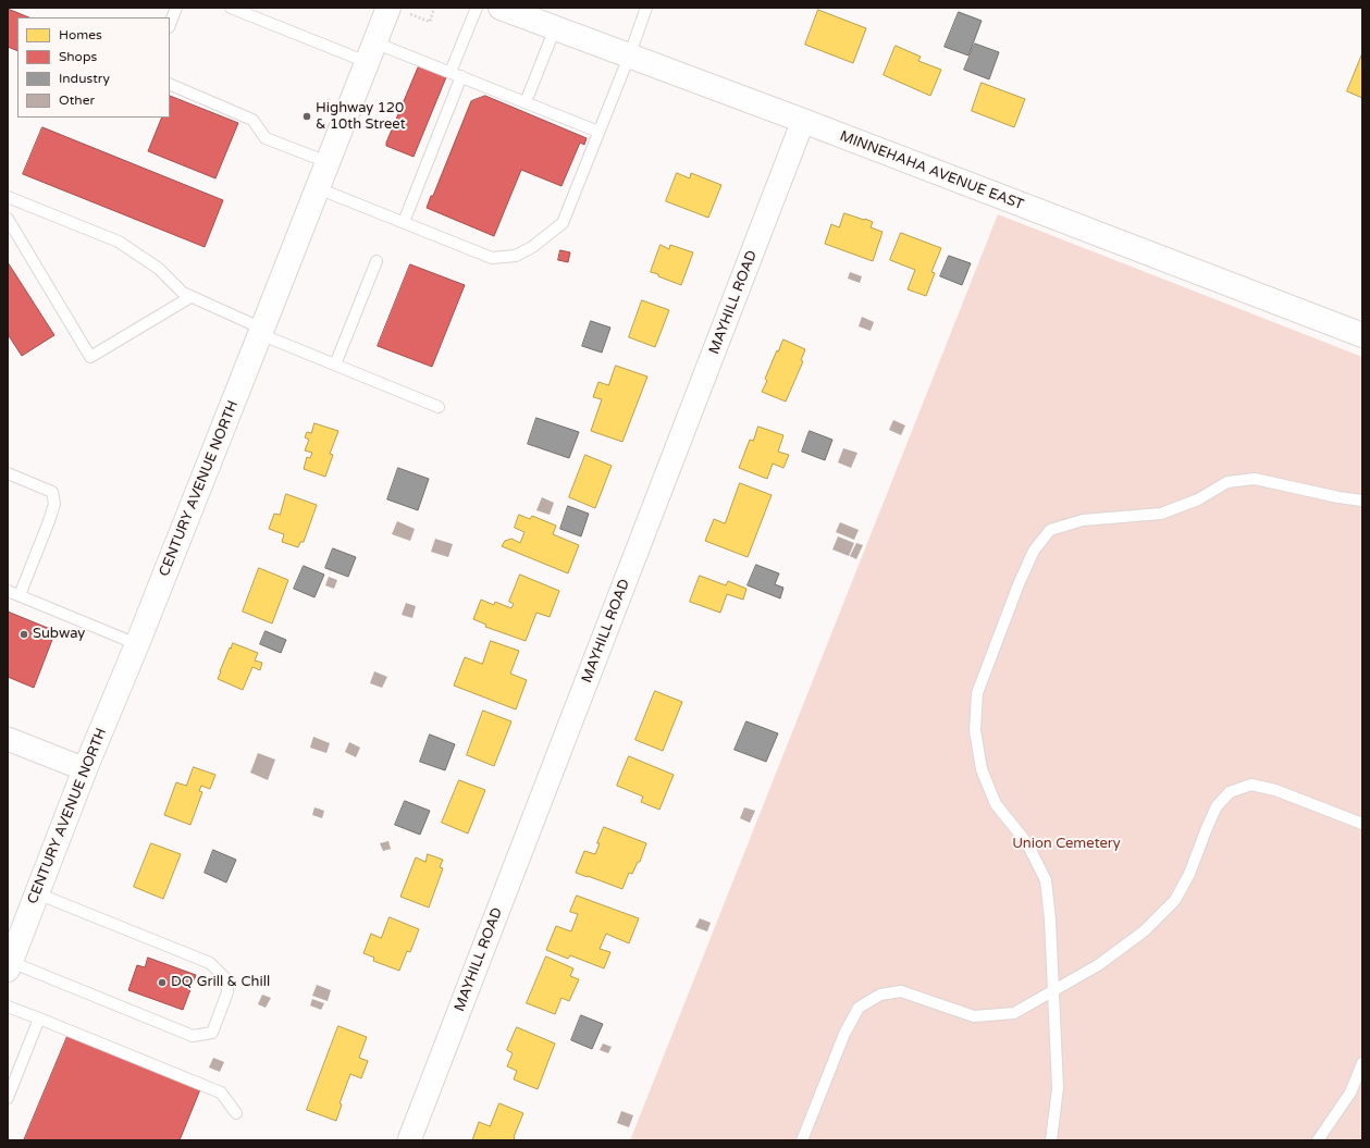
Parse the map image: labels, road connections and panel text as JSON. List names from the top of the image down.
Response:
{
  "streets": {
    "main road": ["MINNEHAHA AVENUE EAST", "CENTURY AVENUE NORTH"],
    "street": ["MAYHILL ROAD"]
  },
  "crossings": [
    ["MINNEHAHA AVENUE EAST", "MAYHILL ROAD"]
  ],
  "parks": ["Union Cemetery"],
  "places": ["Highway 120 & 10th Street", "Subway", "DQ Grill & Chill"],
  "legend": [
    "Homes",
    "Shops",
    "Industry",
    "Other"
  ]
}
